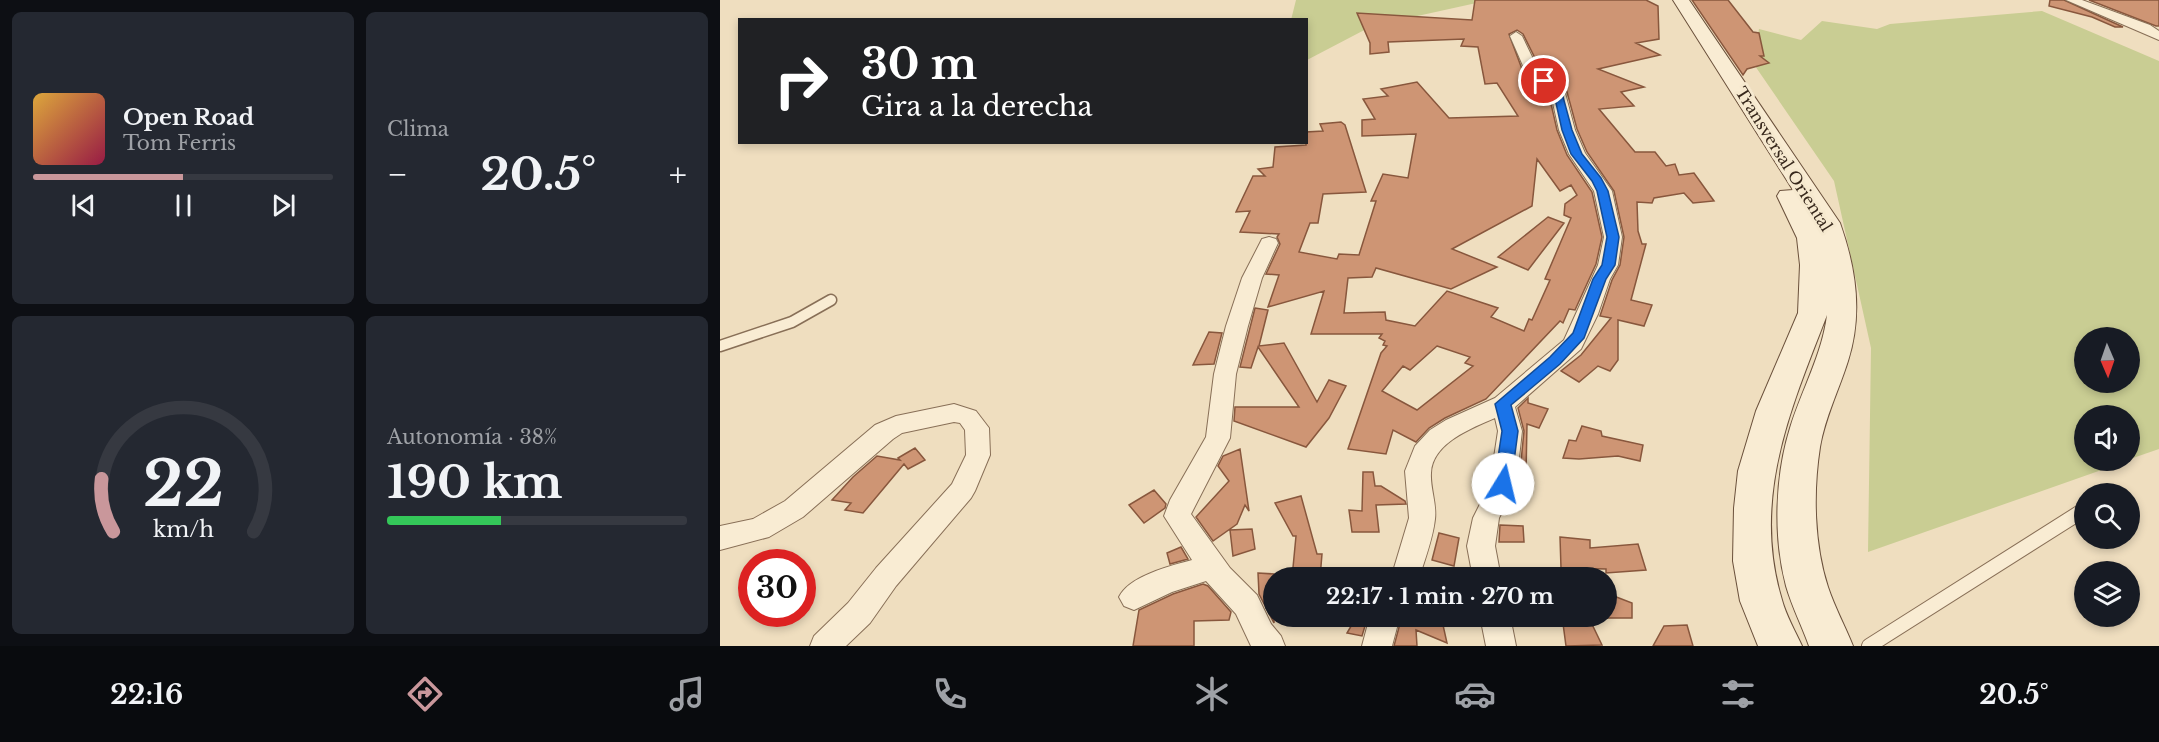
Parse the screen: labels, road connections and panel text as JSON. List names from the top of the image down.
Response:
{
  "streets": {
    "main road": ["Transversal Oriental"]
  },
  "north": "bottom",
  "page": {
    "tile": [
      "Clima",
      ["Autonomía · 38%", "190 km"]
    ],
    "turn": ["30 m", "Gira a la derecha"],
    "song": ["Open Road", "Tom Ferris"],
    "heat": ["−", "20.5°", "+"],
    "limit": "30",
    "trip": "22:17 · 1 min · 270 m",
    "tabs": ["22:16", "20.5°"],
    "gauge": ["22", "km/h"]
  }
}
